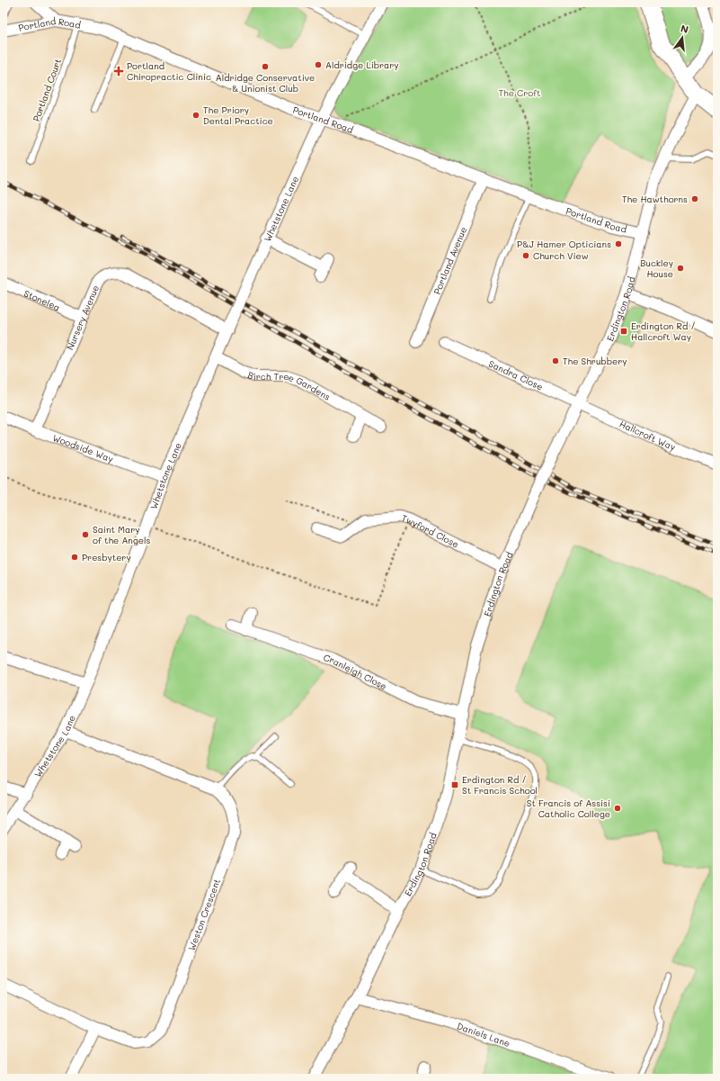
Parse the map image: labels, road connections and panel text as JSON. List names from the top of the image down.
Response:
{
  "streets": {
    "street": [
      "Portland Road",
      "Whetstone Lane",
      "Portland Avenue",
      "Stonelea",
      "Erdington Road",
      "Nursery Avenue",
      "Sandra Close",
      "Birch Tree Gardens",
      "Hallcroft Way",
      "Woodside Way",
      "Twyford Close",
      "Cranleigh Close",
      "Weston Crescent",
      "Daniels Lane"
    ],
    "lane": ["Portland Court"]
  },
  "crossings": [
    ["Portland Road", "Portland Court"],
    ["Portland Road", "Whetstone Lane"],
    ["Portland Road", "Portland Avenue"],
    ["Portland Road", "Erdington Road"],
    ["Whetstone Lane", "Nursery Avenue"],
    ["Whetstone Lane", "Birch Tree Gardens"],
    ["Whetstone Lane", "Woodside Way"],
    ["Whetstone Lane", "Weston Crescent"],
    ["Stonelea", "Nursery Avenue"],
    ["Erdington Road", "Sandra Close"],
    ["Erdington Road", "Hallcroft Way"],
    ["Erdington Road", "Twyford Close"],
    ["Erdington Road", "Cranleigh Close"],
    ["Erdington Road", "Daniels Lane"],
    ["Nursery Avenue", "Woodside Way"],
    ["Sandra Close", "Hallcroft Way"]
  ],
  "parks": ["The Croft"],
  "places": {
    "other": [
      "Aldridge Library",
      "Aldridge Conservative & Unionist Club",
      "The Priory Dental Practice",
      "The Hawthorns",
      "P&J Hamer Opticians",
      "Church View",
      "Buckley House",
      "The Shrubbery",
      "Saint Mary of the Angels",
      "Presbytery",
      "St Francis of Assisi Catholic College"
    ],
    "health": ["Portland Chiropractic Clinic"],
    "transit": ["Erdington Rd / Hallcroft Way", "Erdington Rd / St Francis School"]
  },
  "north": "top"
}
